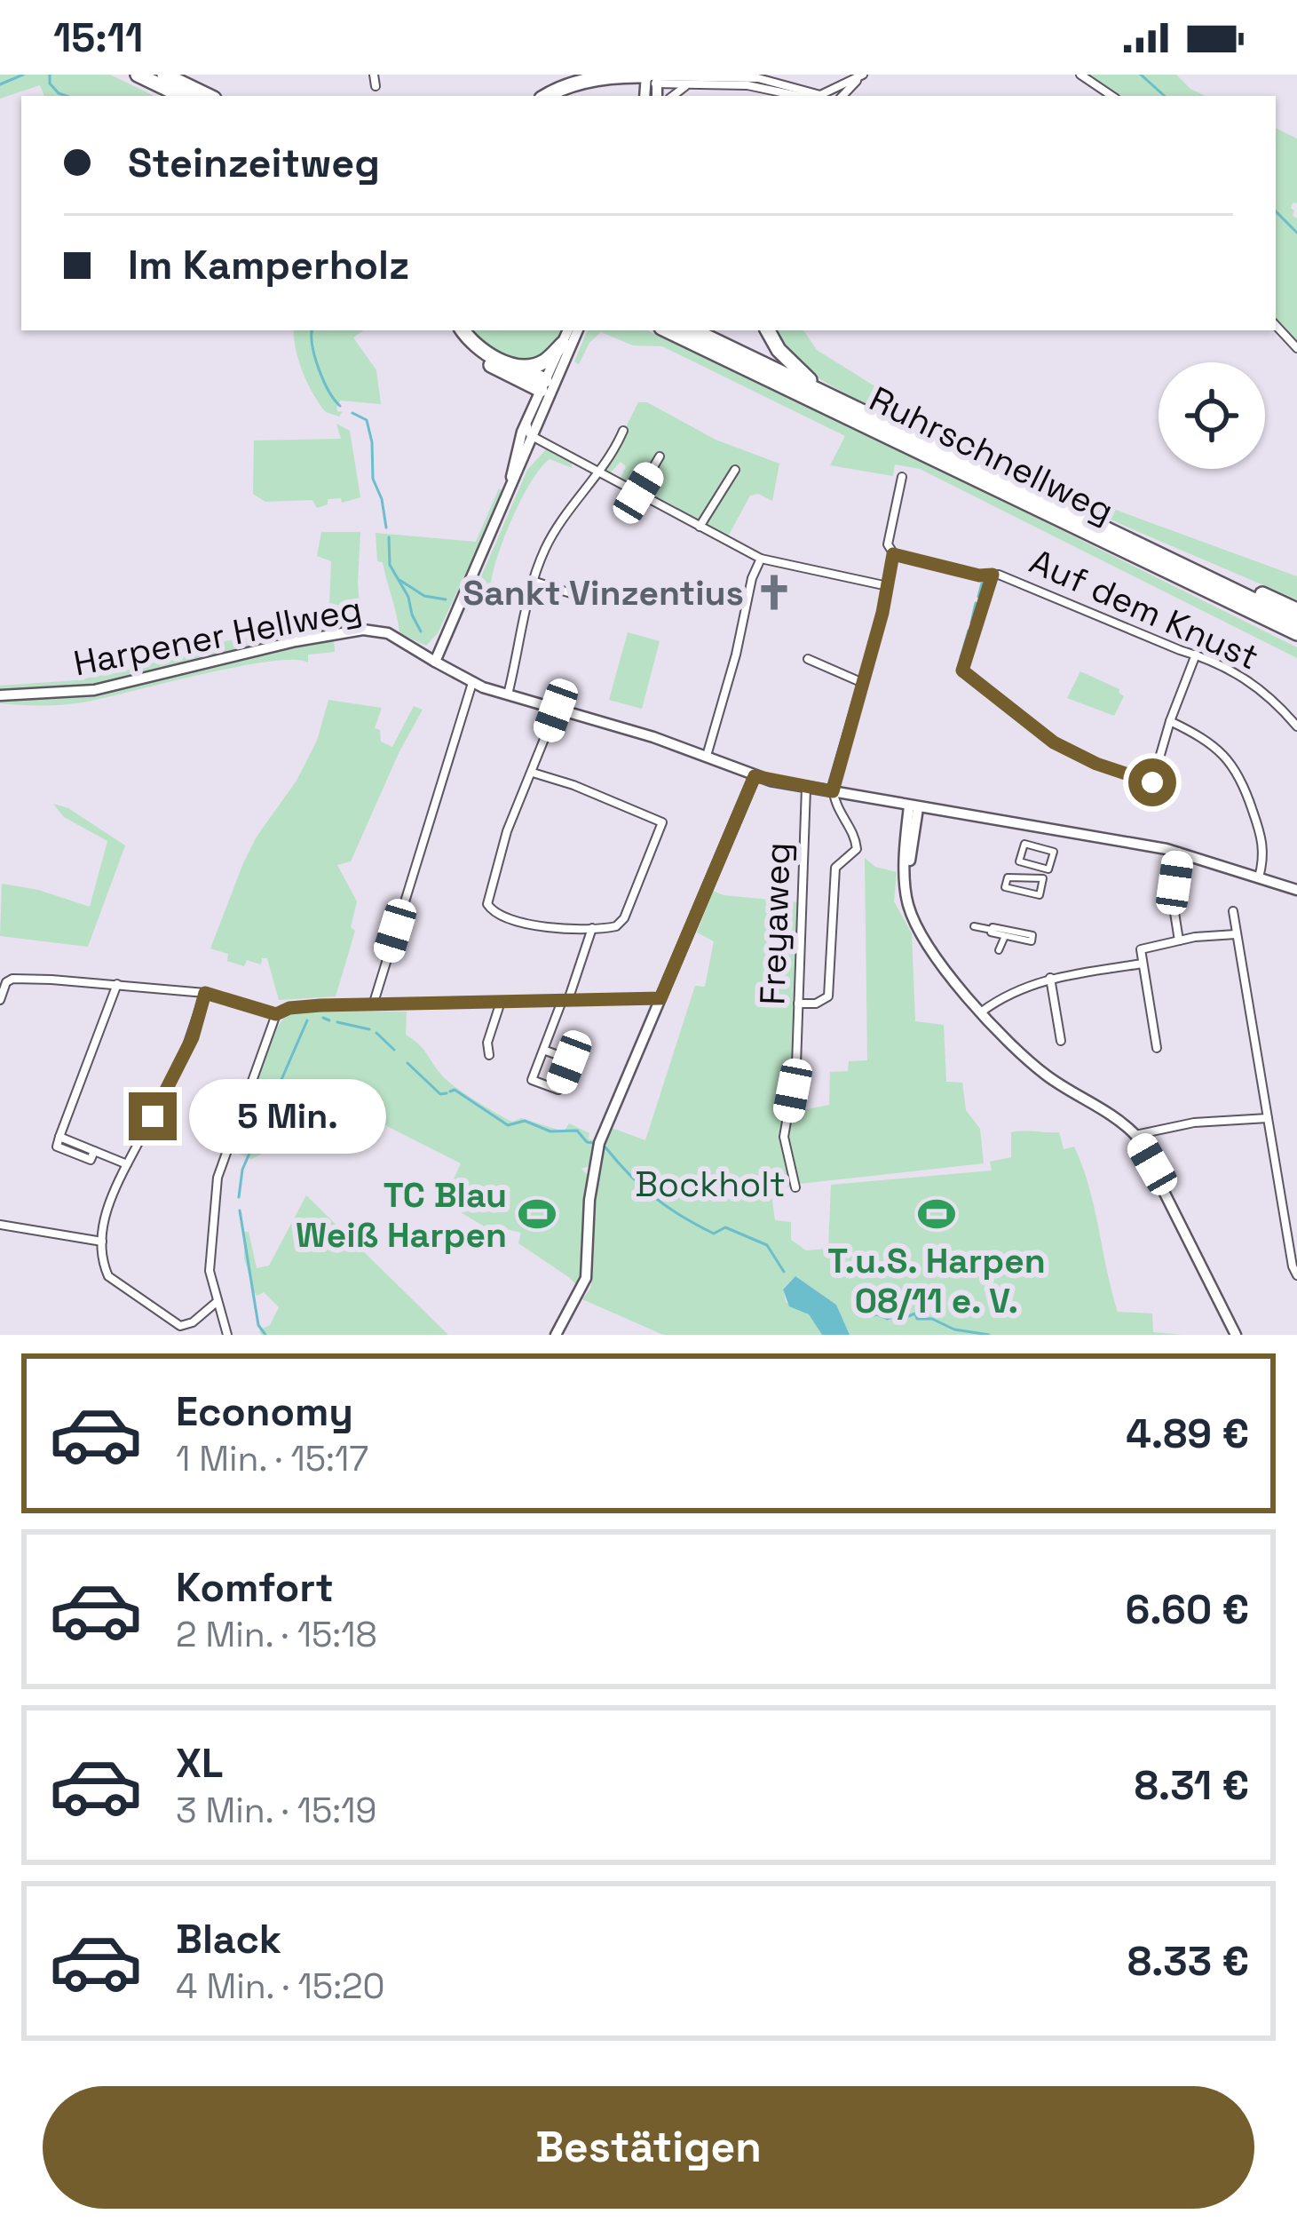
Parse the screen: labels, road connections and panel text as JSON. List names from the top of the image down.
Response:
{
  "streets": {
    "highway": ["Ruhrschnellweg"],
    "street": ["Auf dem Knust", "Harpener Hellweg", "Freyaweg"]
  },
  "crossings": [
    ["Harpener Hellweg", "Freyaweg"]
  ],
  "parks": ["Bockholt"],
  "places": {
    "church": ["Sankt Vinzentius"],
    "sports": ["TC Blau Weiß Harpen", "T.u.S. Harpen 08/11 e. V."]
  },
  "page": {
    "status": "15:11",
    "banner": ["Steinzeitweg", "Im Kamperholz"],
    "bubble": "5 Min.",
    "list": [
      {
        "name": "Economy",
        "note": "1 Min. · 15:17",
        "value": "4.89 €"
      },
      {
        "name": "Komfort",
        "note": "2 Min. · 15:18",
        "value": "6.60 €"
      },
      {
        "name": "XL",
        "note": "3 Min. · 15:19",
        "value": "8.31 €"
      },
      {
        "name": "Black",
        "note": "4 Min. · 15:20",
        "value": "8.33 €"
      }
    ],
    "buttons": "Bestätigen"
  }
}
